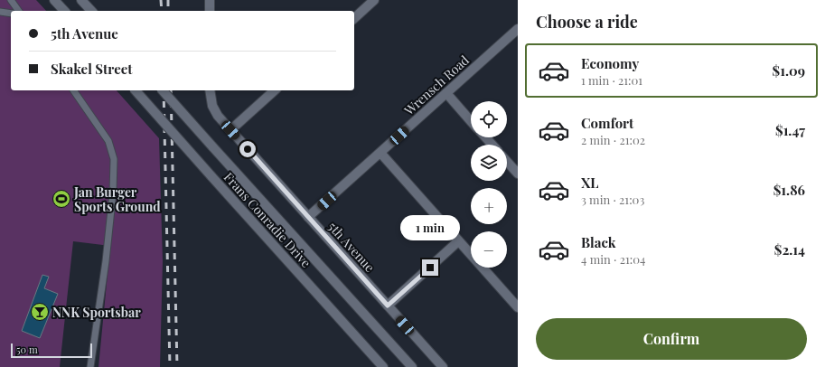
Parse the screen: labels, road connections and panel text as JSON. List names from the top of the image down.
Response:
{
  "streets": {
    "street": ["Wrensch Road", "Frans Conradie Drive", "5th Avenue"]
  },
  "crossings": [
    ["Wrensch Road", "5th Avenue"]
  ],
  "places": {
    "sports": ["Jan Burger Sports Ground"],
    "bar": ["NNK Sportsbar"]
  },
  "scale_bar": "50 m",
  "page": {
    "heading": "Choose a ride",
    "banner": ["5th Avenue", "Skakel Street"],
    "list": [
      {
        "name": "Economy",
        "note": "1 min · 21:01",
        "value": "$1.09"
      },
      {
        "name": "Comfort",
        "note": "2 min · 21:02",
        "value": "$1.47"
      },
      {
        "name": "XL",
        "note": "3 min · 21:03",
        "value": "$1.86"
      },
      {
        "name": "Black",
        "note": "4 min · 21:04",
        "value": "$2.14"
      }
    ],
    "map_buttons": ["+", "−"],
    "bubble": "1 min",
    "buttons": "Confirm",
    "scale": "50 m"
  }
}
